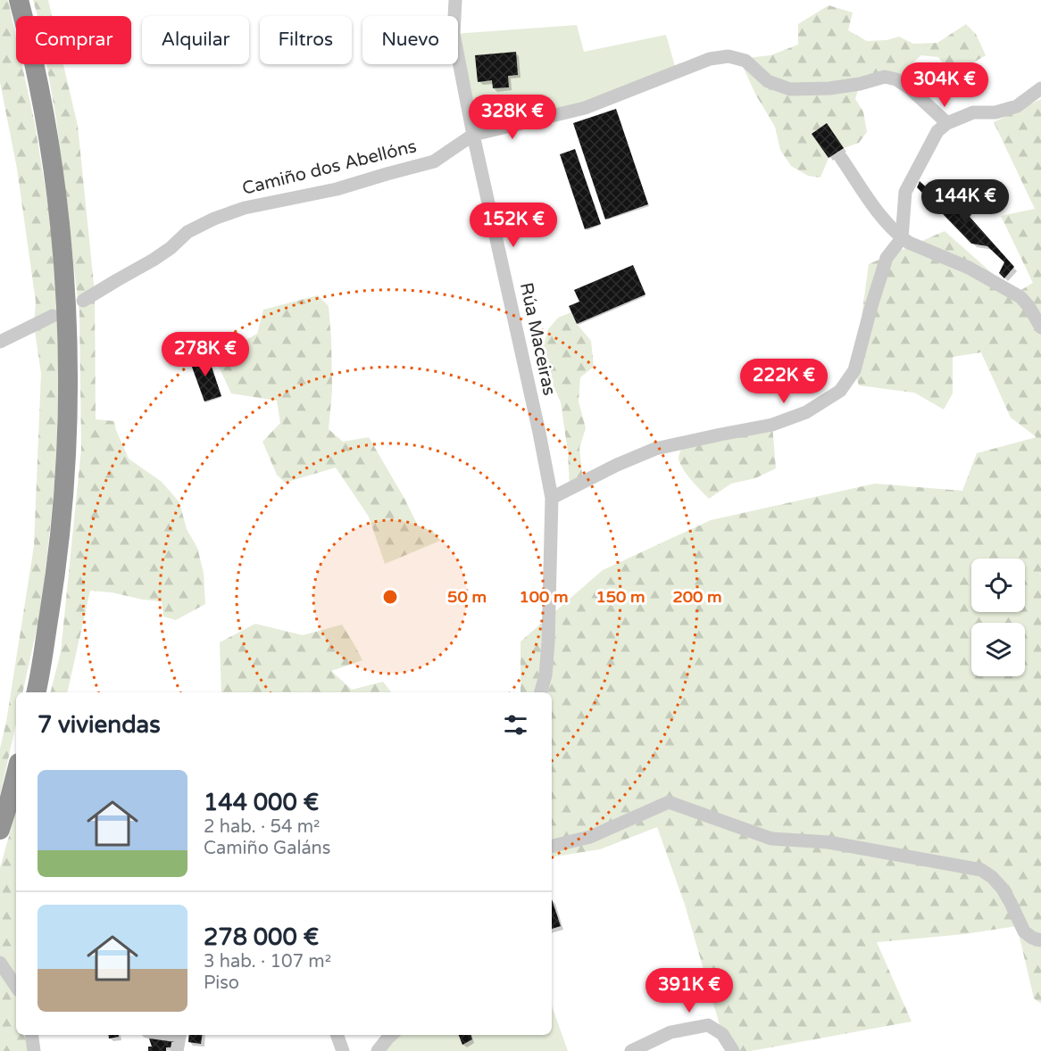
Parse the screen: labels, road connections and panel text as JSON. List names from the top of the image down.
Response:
{
  "streets": {
    "street": ["Camiño dos Abellóns", "Rúa Maceiras"]
  },
  "crossings": [
    ["Camiño dos Abellóns", "Rúa Maceiras"]
  ],
  "page": {
    "chip": [
      "Comprar",
      "Alquilar",
      "Filtros",
      "Nuevo"
    ],
    "price": [
      "304K €",
      "328K €",
      "144K €",
      "152K €",
      "278K €",
      "222K €",
      "391K €"
    ],
    "heading": "7 viviendas",
    "list": [
      {
        "name": "144 000 €",
        "note": "2 hab. · 54 m² · Camiño Galáns"
      },
      {
        "name": "278 000 €",
        "note": "3 hab. · 107 m² · Piso"
      }
    ]
  },
  "rings": [
    "50 m",
    "100 m",
    "150 m",
    "200 m"
  ]
}
